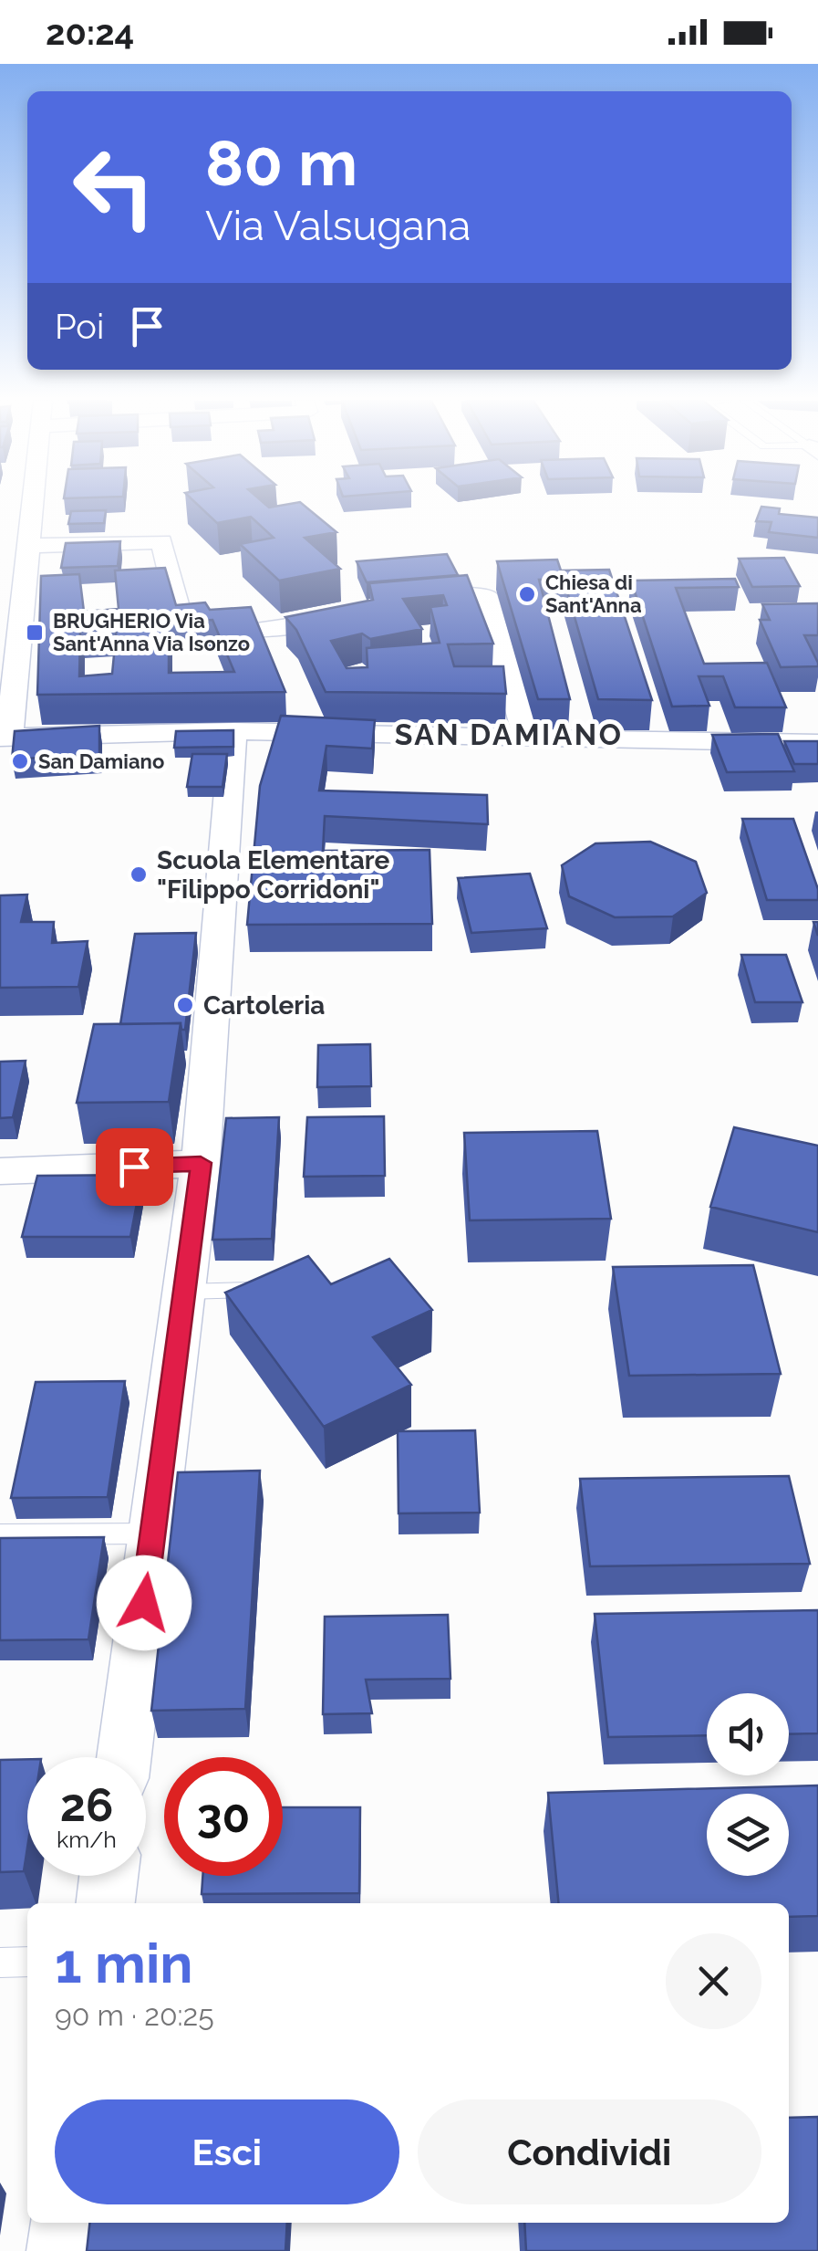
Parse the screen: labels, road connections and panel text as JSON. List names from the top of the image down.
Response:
{
  "districts": ["SAN DAMIANO"],
  "places": {
    "other": [
      "Chiesa di Sant'Anna",
      "San Damiano",
      "Scuola Elementare \"Filippo Corridoni\"",
      "Cartoleria"
    ],
    "transit": ["BRUGHERIO Via Sant'Anna Via Isonzo"]
  },
  "page": {
    "status": "20:24",
    "turn": ["80 m", "Via Valsugana"],
    "then": "Poi",
    "speed": "26 km/h",
    "limit": "30",
    "heading": ["1 min", "90 m · 20:25"],
    "buttons": ["Esci", "Condividi"]
  }
}
